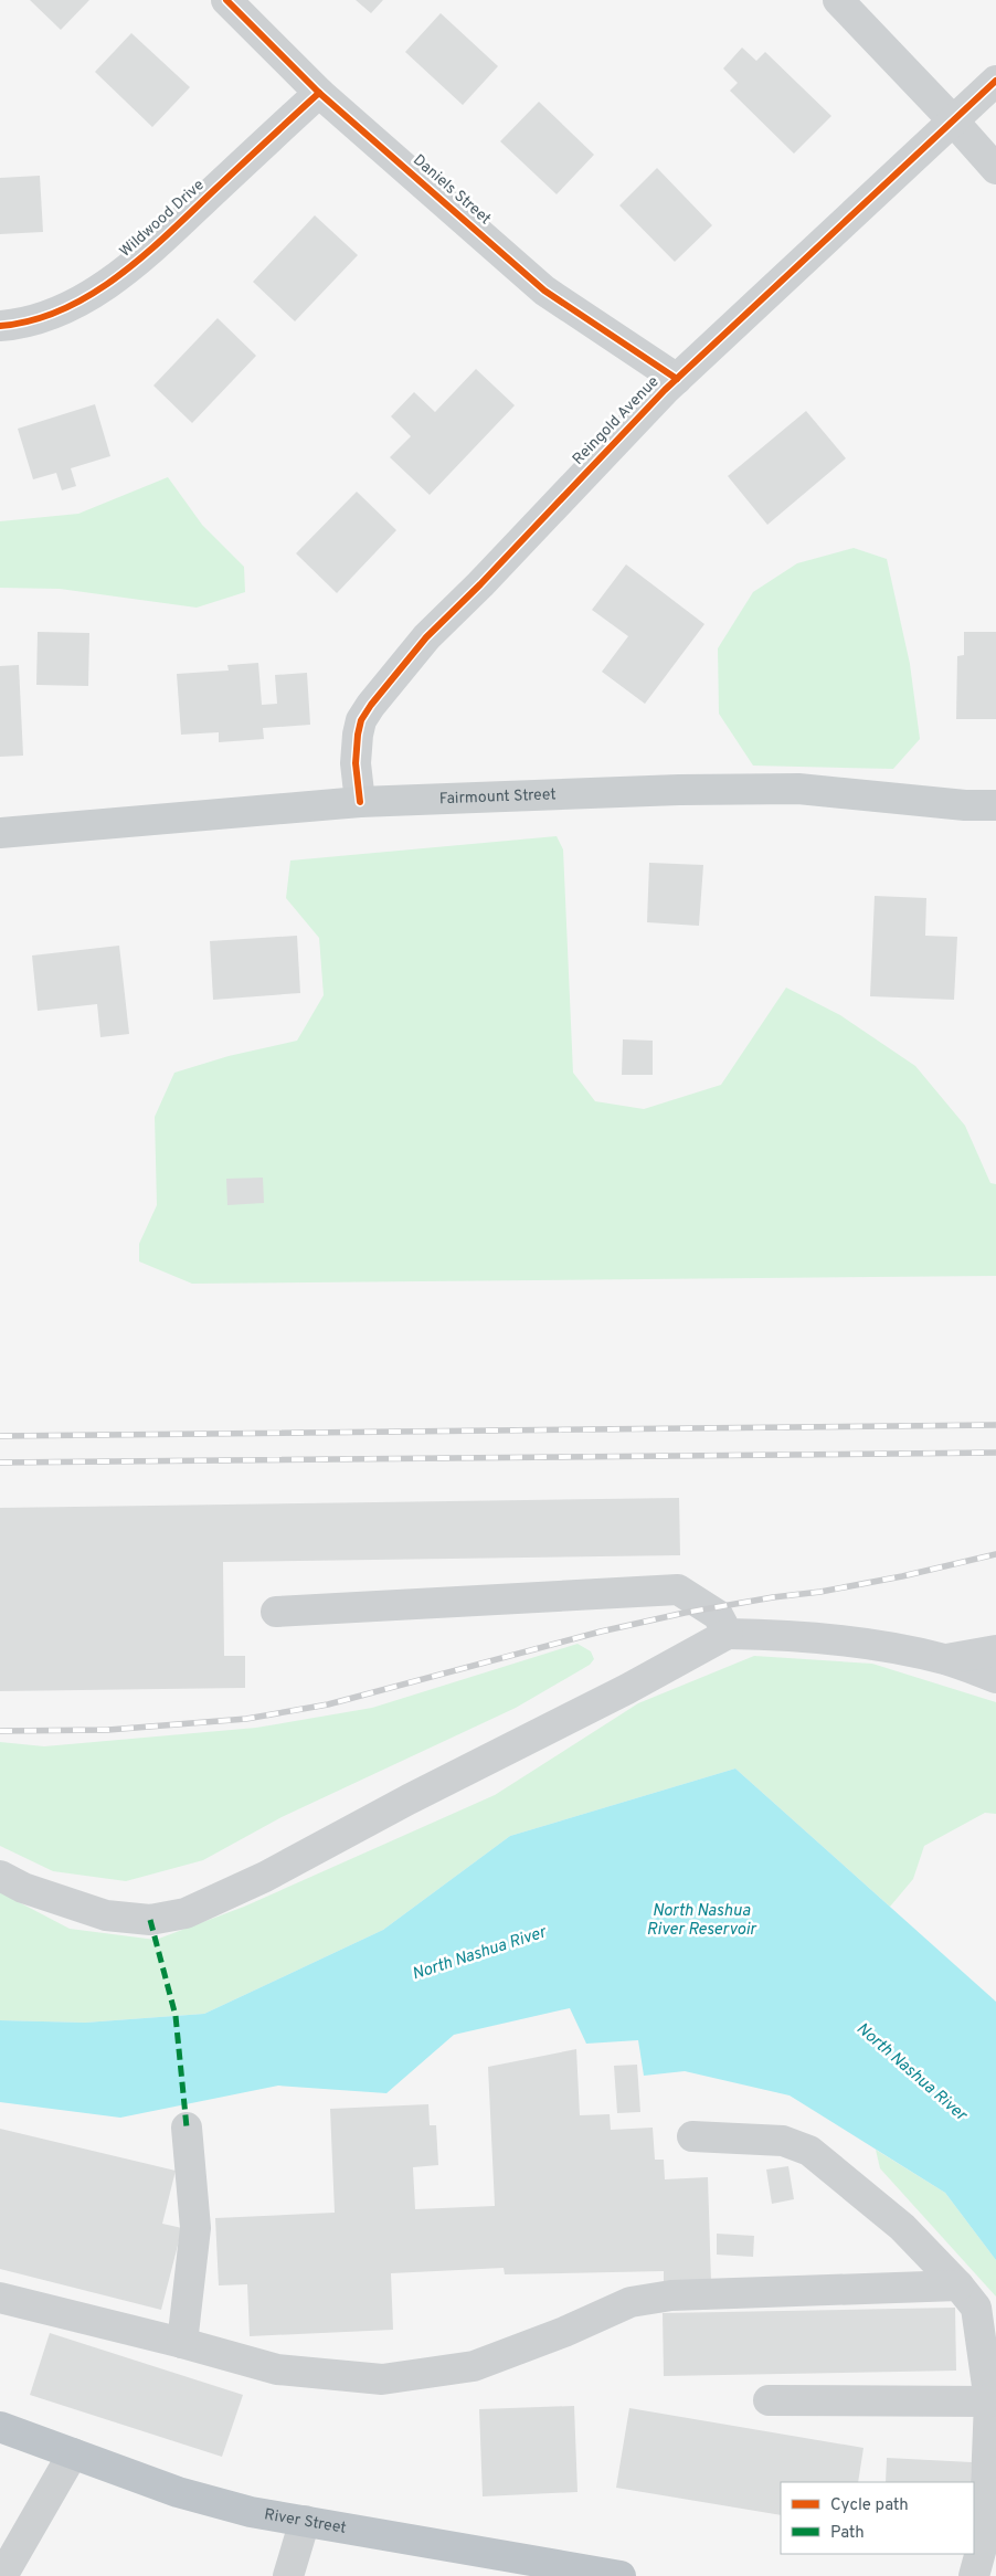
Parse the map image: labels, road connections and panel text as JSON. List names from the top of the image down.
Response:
{
  "streets": {
    "highway": ["River Street"],
    "main road": ["Fairmount Street"],
    "street": ["Daniels Street", "Wildwood Drive", "Reingold Avenue"]
  },
  "crossings": [
    ["Daniels Street", "Wildwood Drive"],
    ["Daniels Street", "Reingold Avenue"],
    ["Reingold Avenue", "Fairmount Street"]
  ],
  "water": ["North Nashua River Reservoir", "North Nashua River"],
  "legend": ["Cycle path", "Path"]
}
